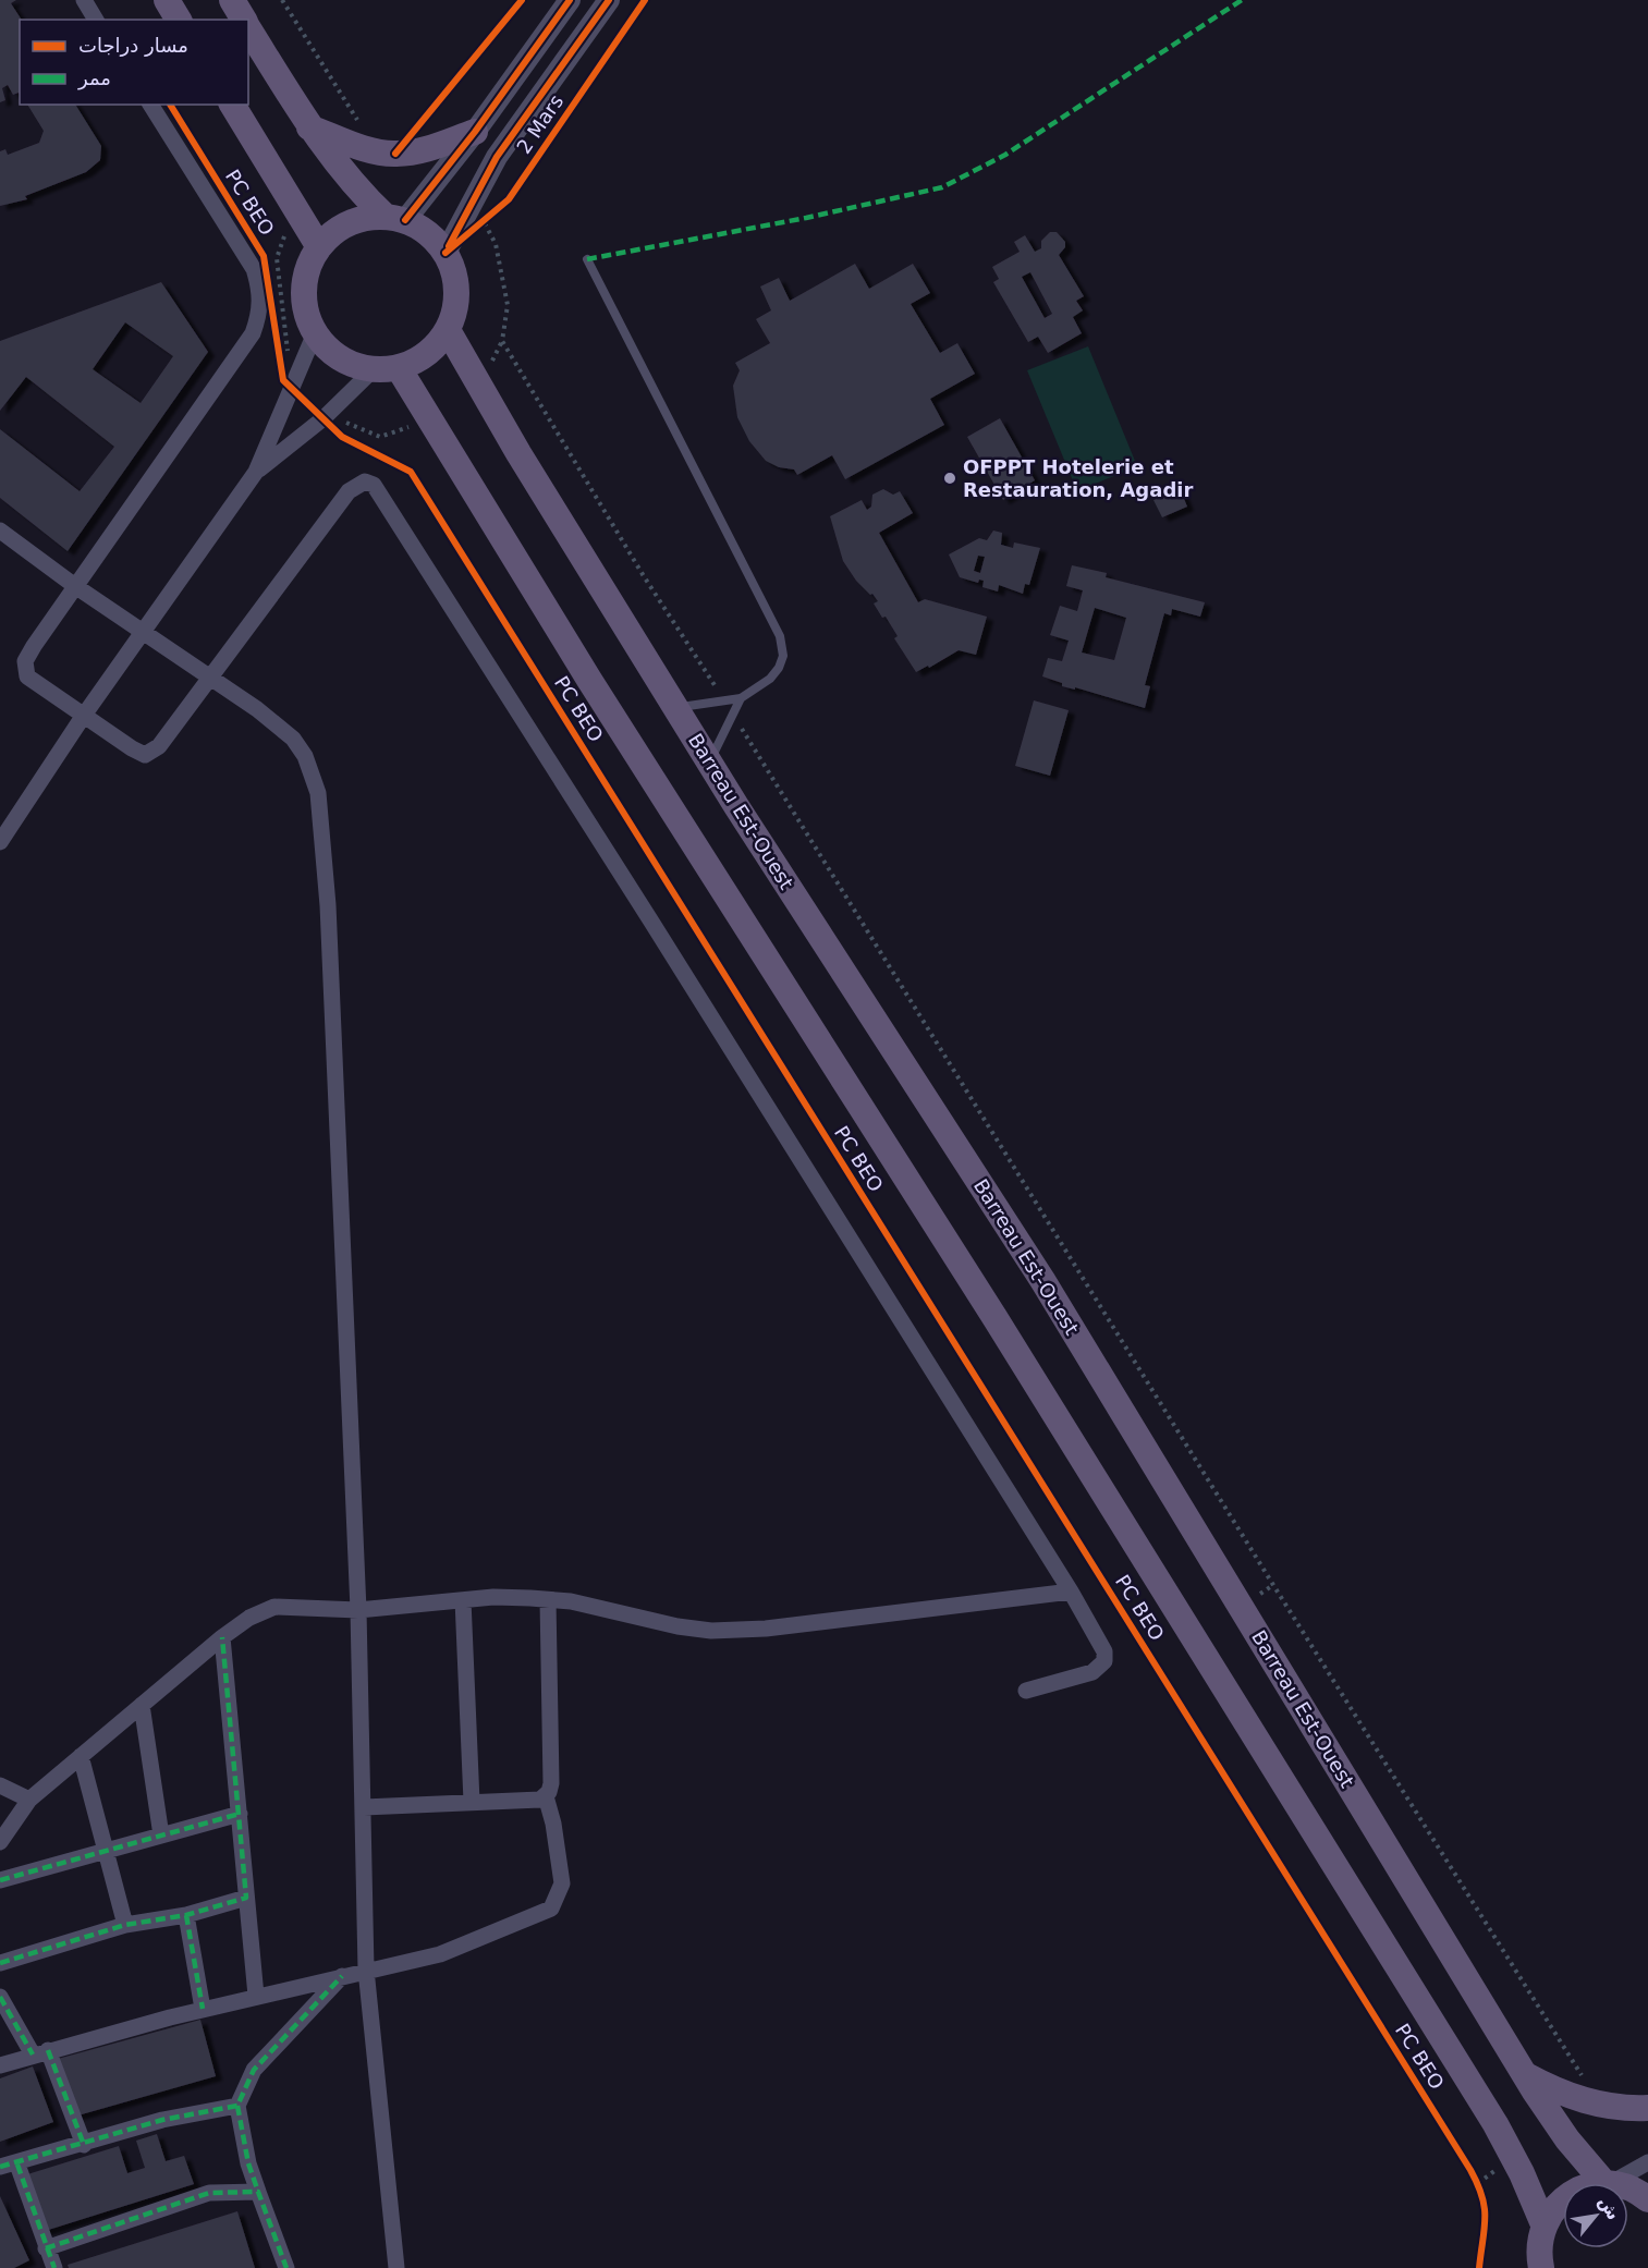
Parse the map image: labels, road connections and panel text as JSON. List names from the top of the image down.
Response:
{
  "streets": {
    "main road": ["Barreau Est-Ouest"],
    "cycle path": ["2 Mars", "PC BEO"]
  },
  "places": ["OFPPT Hotelerie et Restauration, Agadir"],
  "legend": ["مسار دراجات", "ممر"],
  "north": "top right"
}
